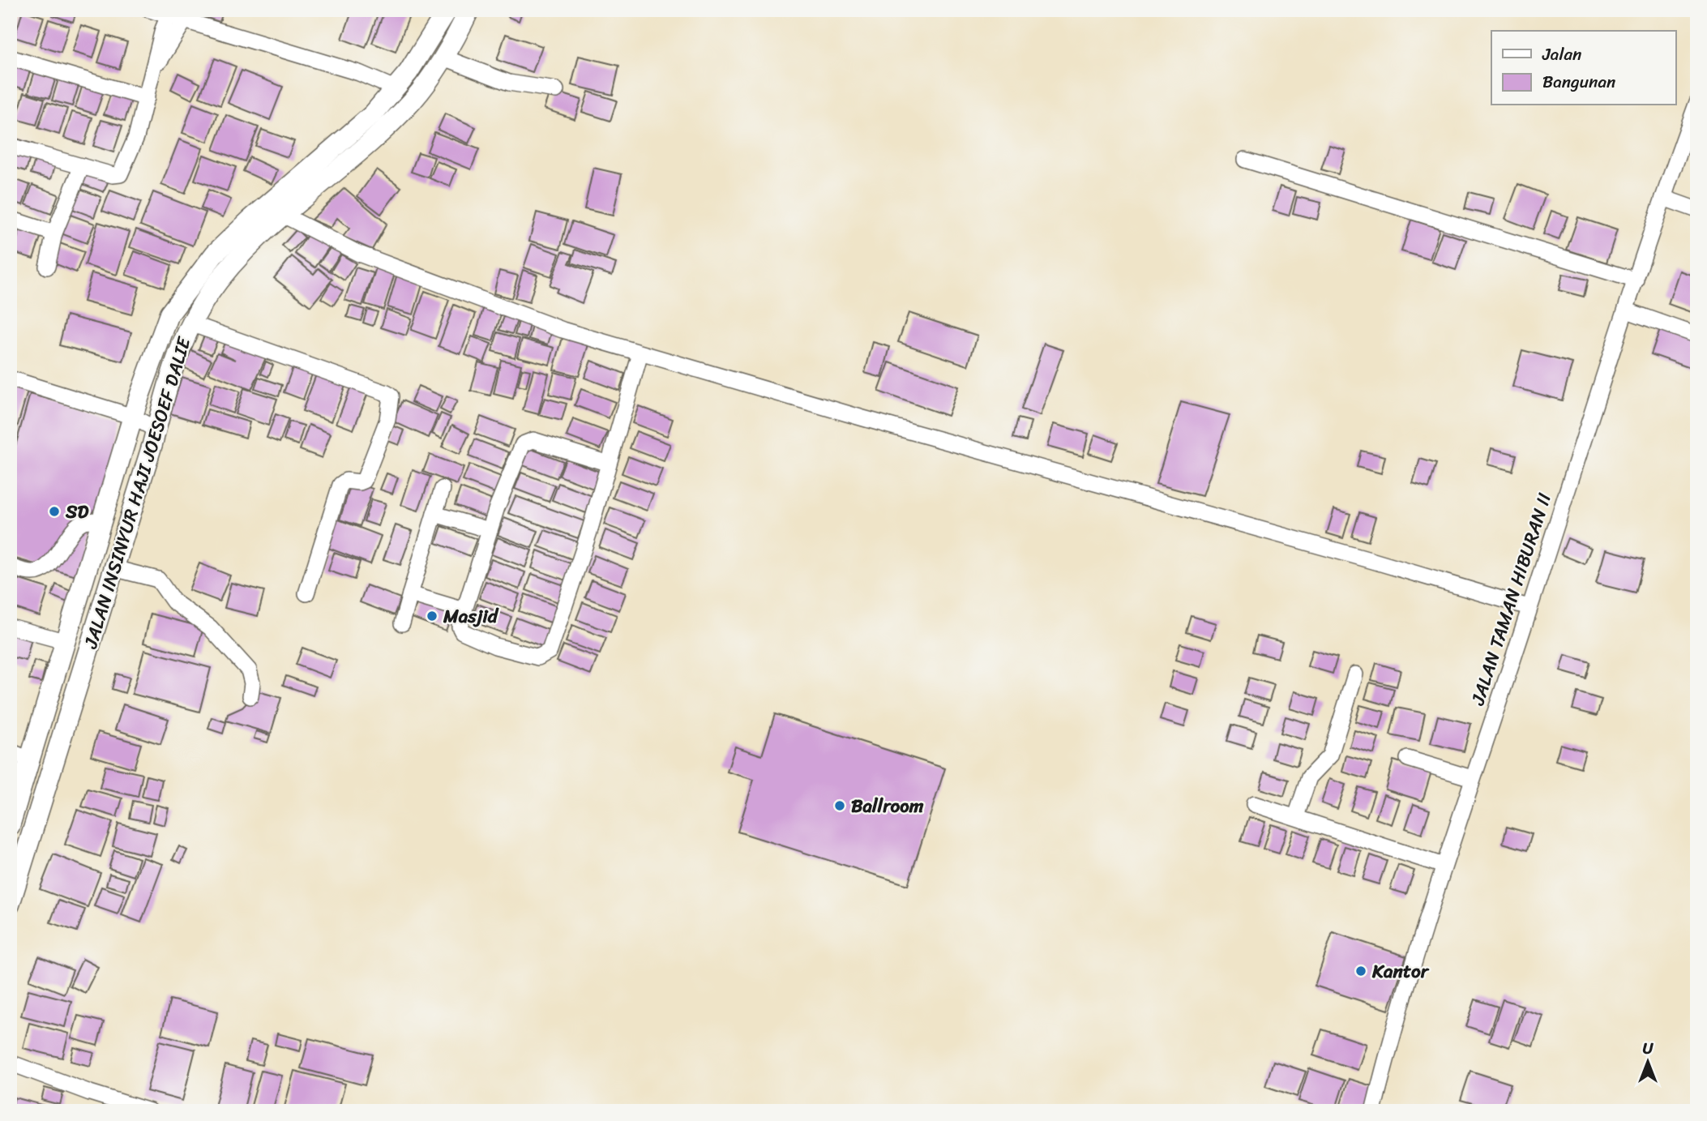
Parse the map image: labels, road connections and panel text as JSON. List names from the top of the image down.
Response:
{
  "streets": {
    "main road": ["JALAN INSINYUR HAJI JOESOEF DALIE"],
    "street": ["JALAN TAMAN HIBURAN II"]
  },
  "places": [
    "SD",
    "Masjid",
    "Ballroom",
    "Kantor"
  ],
  "legend": ["Jalan", "Bangunan"],
  "north": "top"
}
